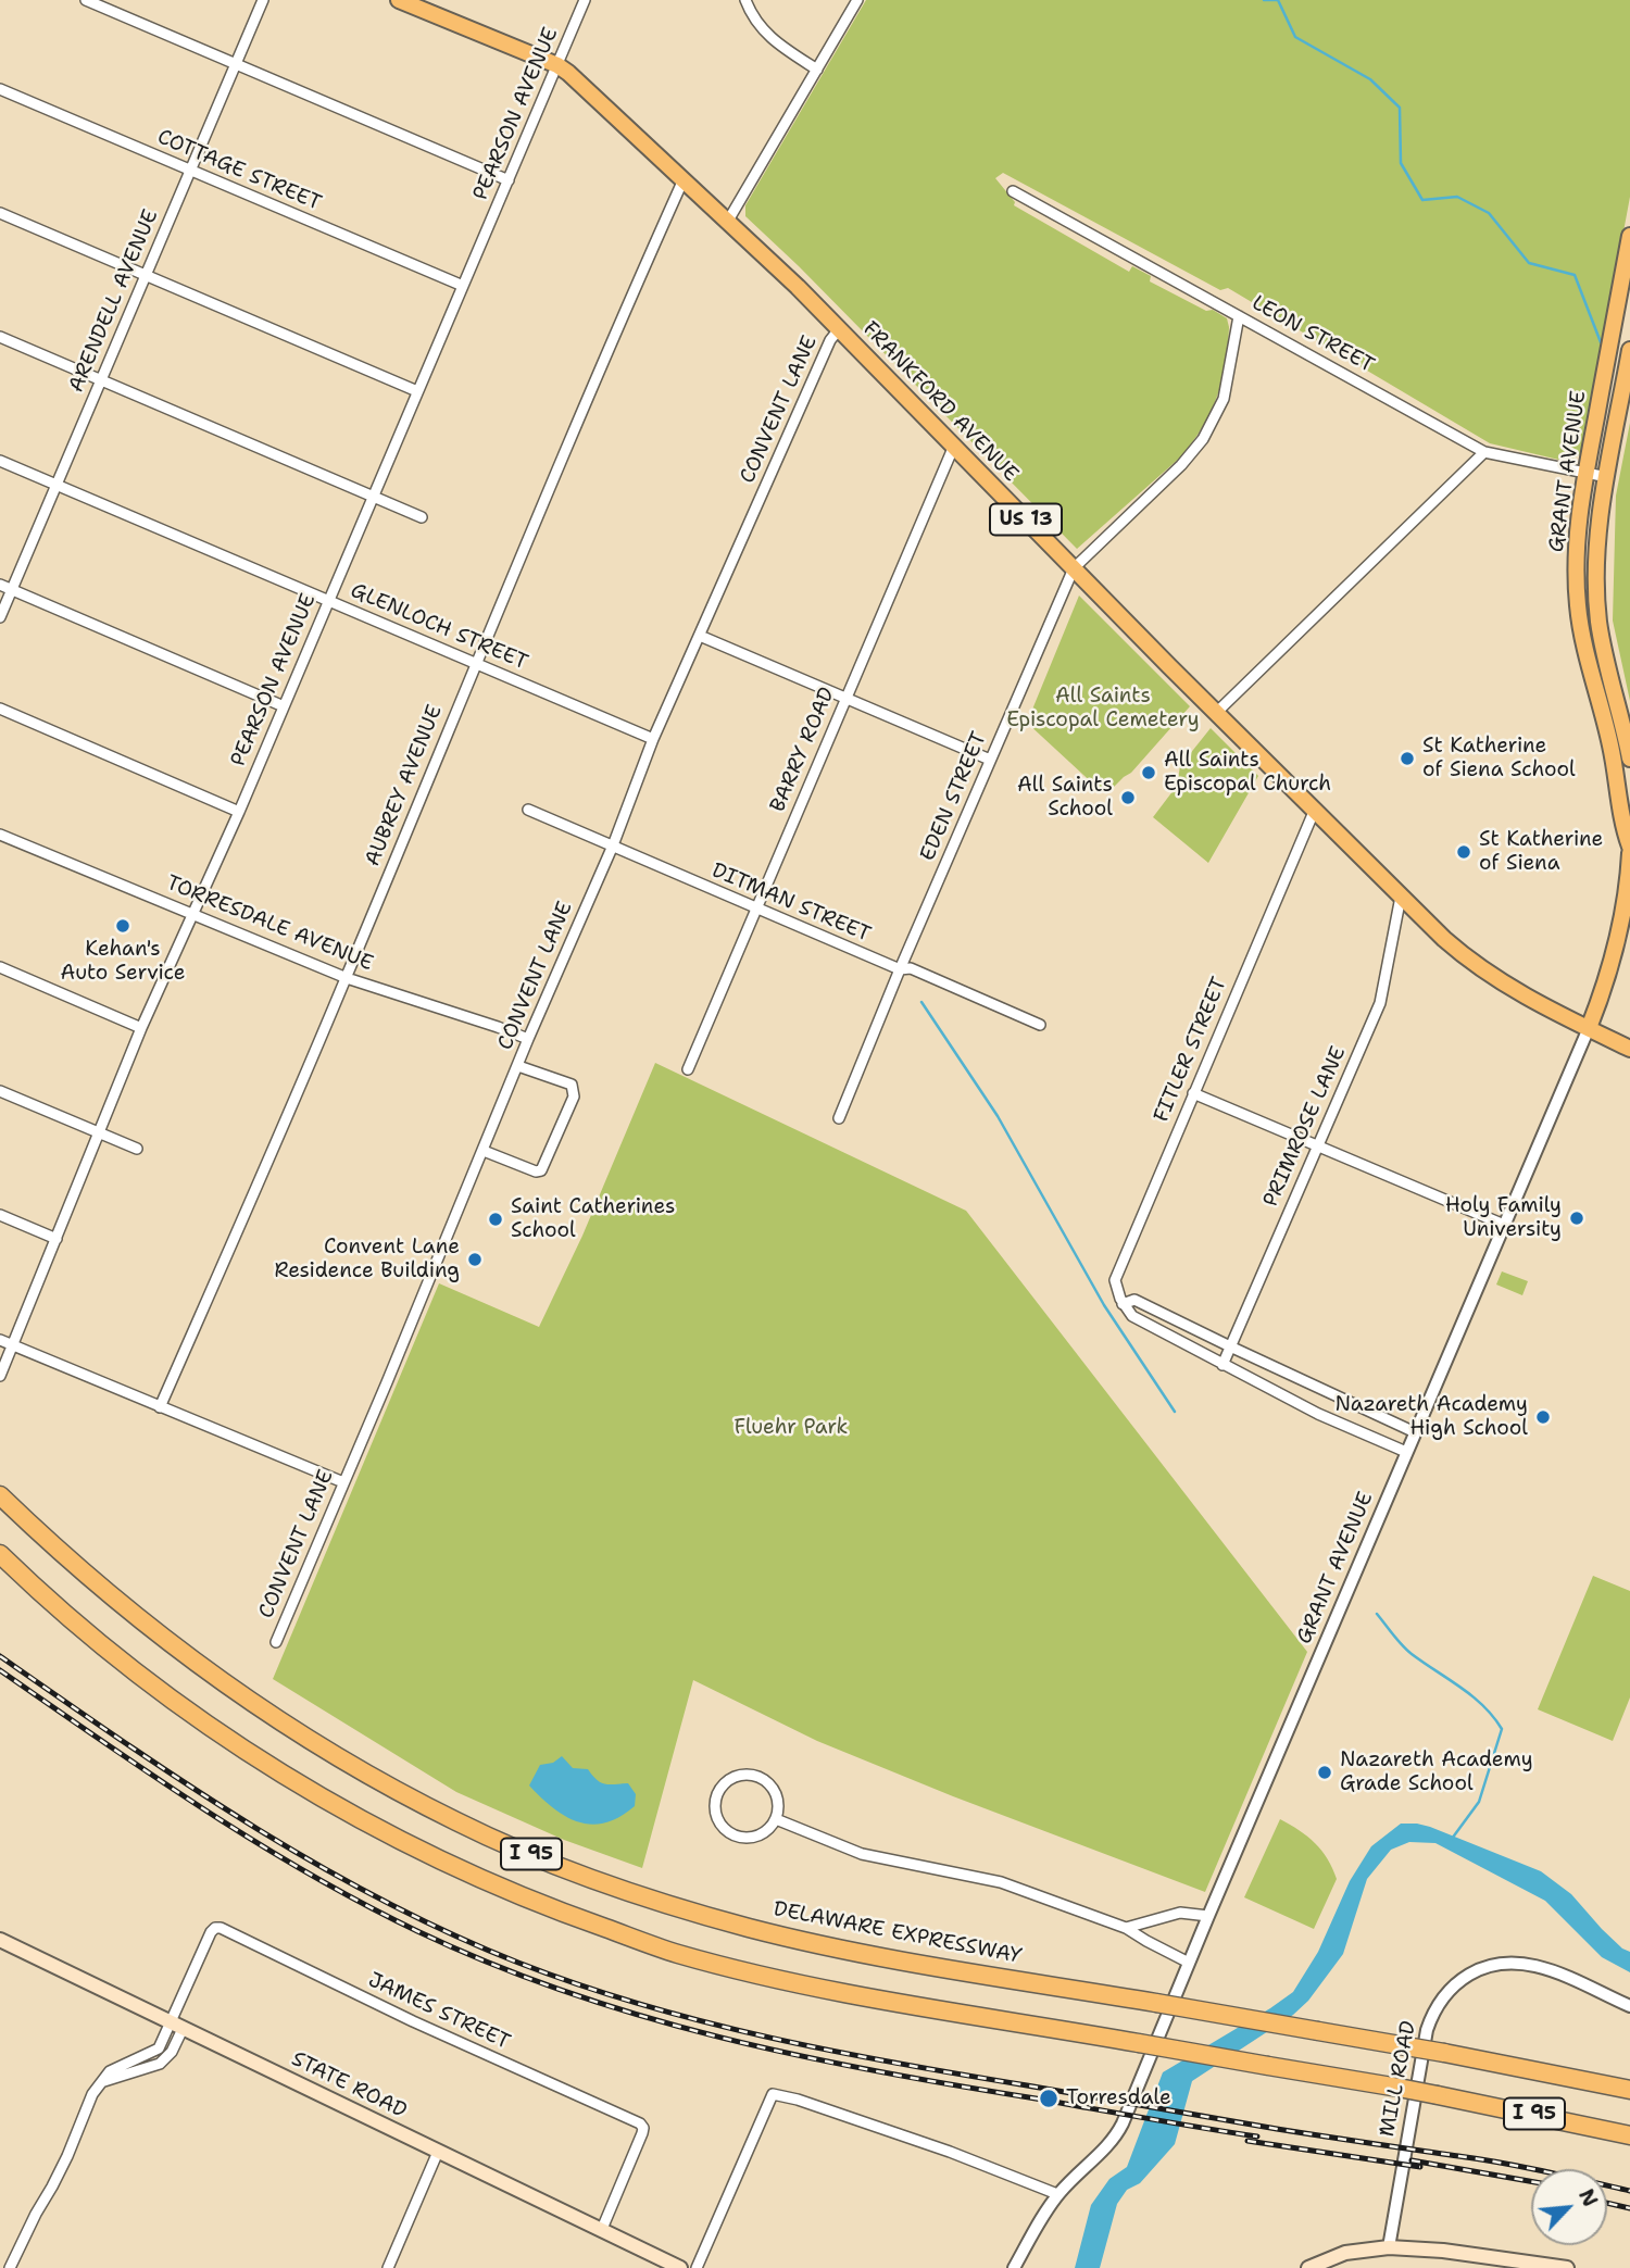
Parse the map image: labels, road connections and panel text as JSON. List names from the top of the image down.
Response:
{
  "streets": {
    "highway": ["I 95", "DELAWARE EXPRESSWAY"],
    "main road": [
      "FRANKFORD AVENUE",
      "GRANT AVENUE",
      "US 13",
      "STATE ROAD"
    ],
    "street": [
      "PEARSON AVENUE",
      "COTTAGE STREET",
      "ARENDELL AVENUE",
      "LEON STREET",
      "CONVENT LANE",
      "GLENLOCH STREET",
      "BARRY ROAD",
      "AUBREY AVENUE",
      "EDEN STREET",
      "DITMAN STREET",
      "TORRESDALE AVENUE",
      "FITLER STREET",
      "PRIMROSE LANE",
      "JAMES STREET",
      "MILL ROAD"
    ]
  },
  "crossings": [
    ["PEARSON AVENUE", "COTTAGE STREET"],
    ["PEARSON AVENUE", "FRANKFORD AVENUE"],
    ["PEARSON AVENUE", "GLENLOCH STREET"],
    ["PEARSON AVENUE", "TORRESDALE AVENUE"],
    ["COTTAGE STREET", "ARENDELL AVENUE"],
    ["ARENDELL AVENUE", "GLENLOCH STREET"],
    ["LEON STREET", "GRANT AVENUE"],
    ["LEON STREET", "EDEN STREET"],
    ["FRANKFORD AVENUE", "CONVENT LANE"],
    ["FRANKFORD AVENUE", "GRANT AVENUE"],
    ["FRANKFORD AVENUE", "BARRY ROAD"],
    ["FRANKFORD AVENUE", "AUBREY AVENUE"],
    ["FRANKFORD AVENUE", "EDEN STREET"],
    ["FRANKFORD AVENUE", "FITLER STREET"],
    ["FRANKFORD AVENUE", "PRIMROSE LANE"],
    ["CONVENT LANE", "GLENLOCH STREET"],
    ["CONVENT LANE", "DITMAN STREET"],
    ["CONVENT LANE", "TORRESDALE AVENUE"],
    ["GLENLOCH STREET", "AUBREY AVENUE"],
    ["BARRY ROAD", "DITMAN STREET"],
    ["AUBREY AVENUE", "TORRESDALE AVENUE"],
    ["EDEN STREET", "DITMAN STREET"],
    ["JAMES STREET", "STATE ROAD"]
  ],
  "parks": ["All Saints Episcopal Cemetery", "Fluehr Park"],
  "places": [
    "St Katherine of Siena School",
    "All Saints Episcopal Church",
    "All Saints School",
    "St Katherine of Siena",
    "Kehan's Auto Service",
    "Holy Family University",
    "Saint Catherines School",
    "Convent Lane Residence Building",
    "Nazareth Academy High School",
    "Nazareth Academy Grade School",
    "Torresdale"
  ],
  "north": "top right"
}
